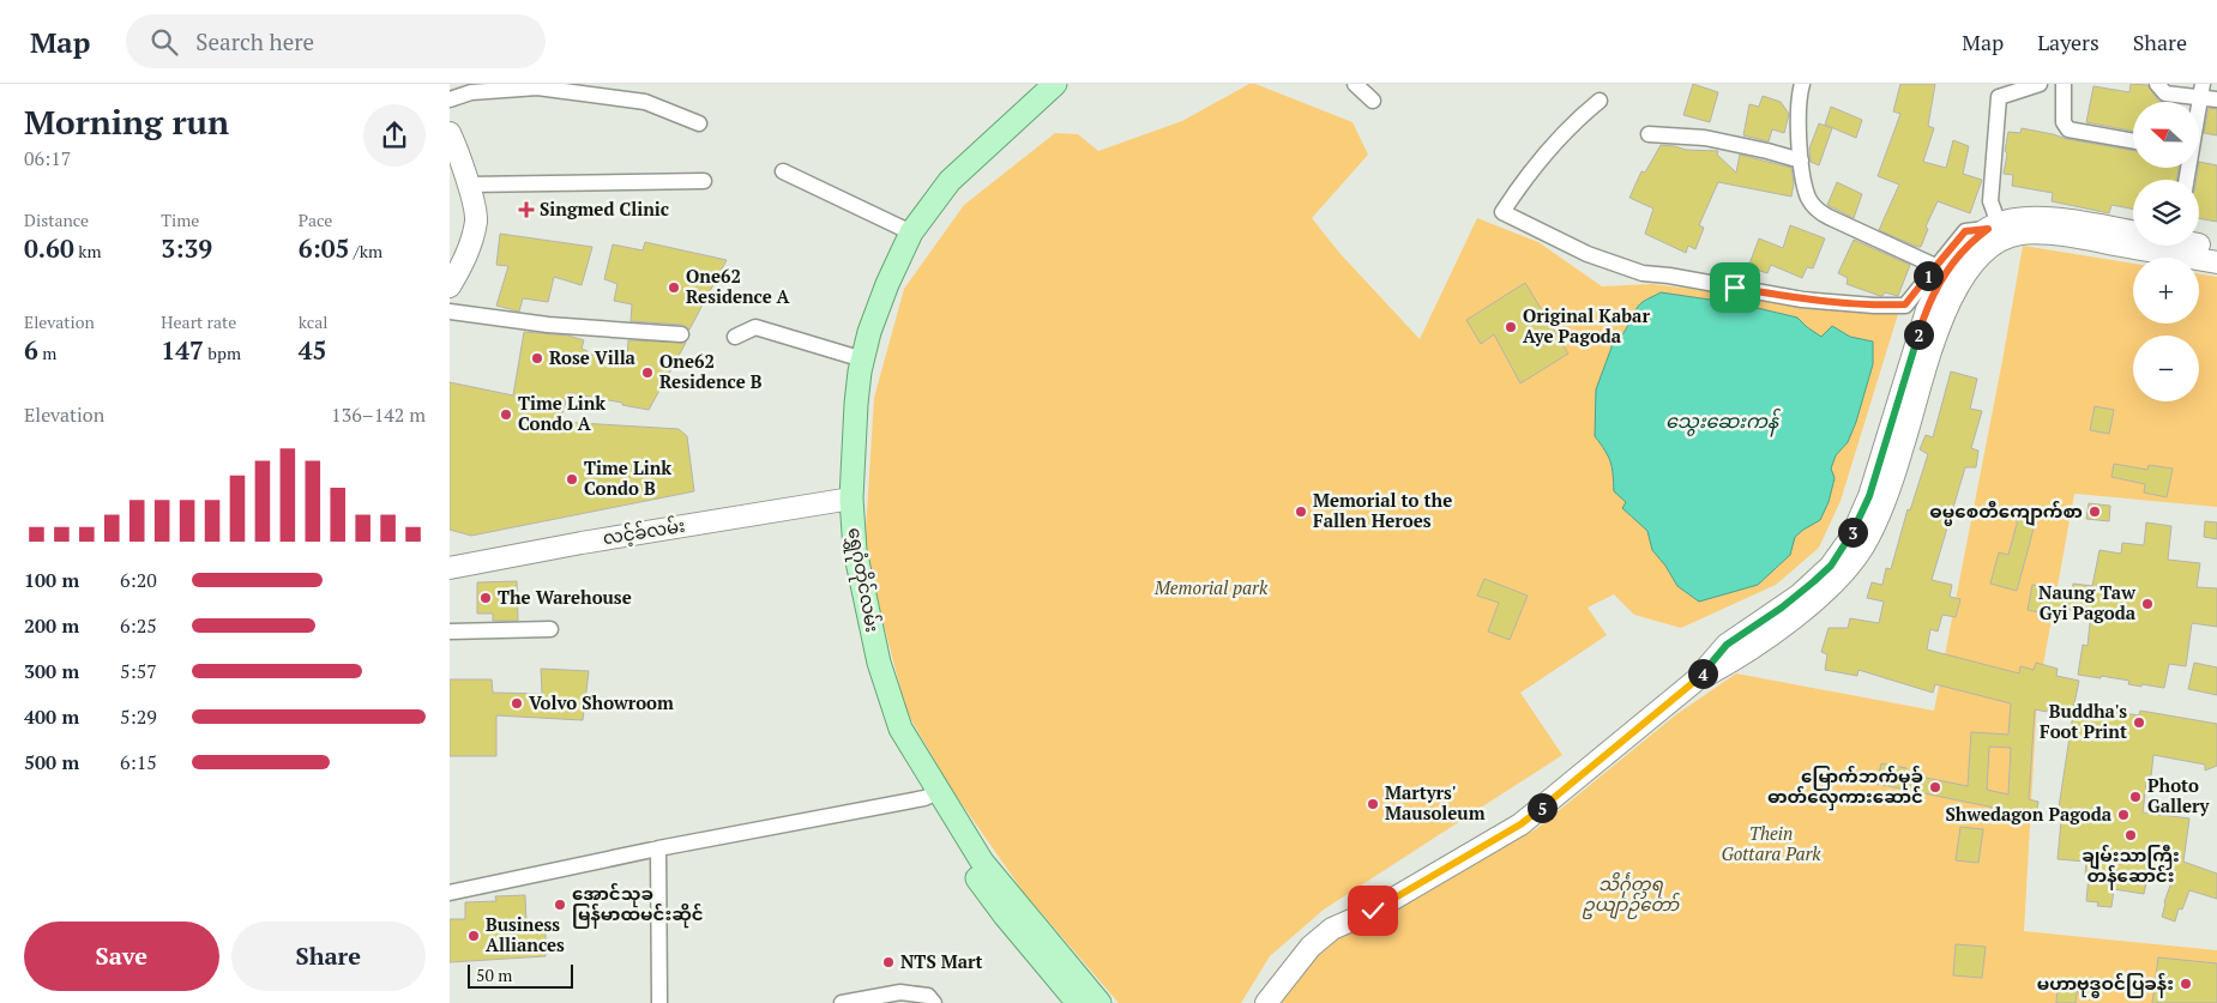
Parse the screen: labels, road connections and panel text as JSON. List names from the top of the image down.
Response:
{
  "streets": {
    "main road": ["လင့်ခ်လမ်း", "ရွှေဂုံတိုင်လမ်း"]
  },
  "crossings": [
    ["လင့်ခ်လမ်း", "ရွှေဂုံတိုင်လမ်း"]
  ],
  "water": ["သွေးဆေးကန်"],
  "parks": ["Memorial park", "Thein Gottara Park", "သိင်္ဂုတ္တရ ဥယျာဉ်တော်"],
  "places": {
    "health": ["Singmed Clinic"],
    "other": [
      "One62 Residence A",
      "Original Kabar Aye Pagoda",
      "Rose Villa",
      "One62 Residence B",
      "Time Link Condo A",
      "Time Link Condo B",
      "Memorial to the Fallen Heroes",
      "ဓမ္မစေတီကျောက်စာ",
      "The Warehouse",
      "Naung Taw Gyi Pagoda",
      "Volvo Showroom",
      "Buddha's Foot Print",
      "မြောက်ဘက်မုခ် ဓာတ်လှေကားဆောင်",
      "Photo Gallery",
      "Martyrs' Mausoleum",
      "Shwedagon Pagoda",
      "ချမ်းသာကြီး တန်ဆောင်း",
      "အောင်သုခ မြန်မာထမင်းဆိုင်",
      "Business Alliances",
      "NTS Mart",
      "မဟာဗုဒ္ဓဝင်ပြခန်း"
    ]
  },
  "scale_bar": "50 m",
  "north": "left",
  "page": {
    "header": "Map",
    "search": "Search here",
    "nav": ["Map", "Layers", "Share"],
    "heading": ["Morning run", "06:17"],
    "map_buttons": ["+", "−"],
    "stats": [
      ["Distance", "0.60 km"],
      ["Time", "3:39"],
      ["Pace", "6:05 /km"],
      ["Elevation", "6 m"],
      ["Heart rate", "147 bpm"],
      ["kcal", "45"]
    ],
    "pins": [
      "1",
      "2",
      "3",
      "4",
      "5"
    ],
    "chart": ["Elevation", "136–142 m"],
    "list": [
      {
        "name": "100 m",
        "note": "6:20"
      },
      {
        "name": "200 m",
        "note": "6:25"
      },
      {
        "name": "300 m",
        "note": "5:57"
      },
      {
        "name": "400 m",
        "note": "5:29"
      },
      {
        "name": "500 m",
        "note": "6:15"
      }
    ],
    "buttons": ["Save", "Share"],
    "scale": "50 m"
  }
}
